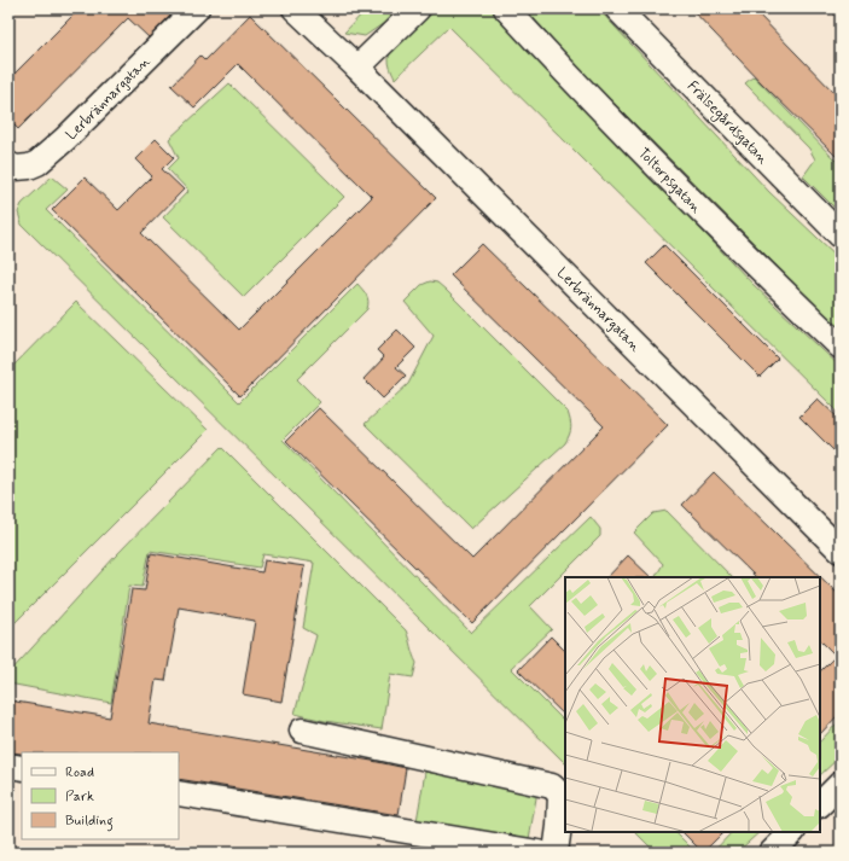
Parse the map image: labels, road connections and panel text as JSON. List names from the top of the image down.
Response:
{
  "streets": {
    "street": ["Lerbrännargatan", "Frälsegårdsgatan", "Toltorpsgatan"]
  },
  "legend": ["Road", "Park", "Building"]
}
